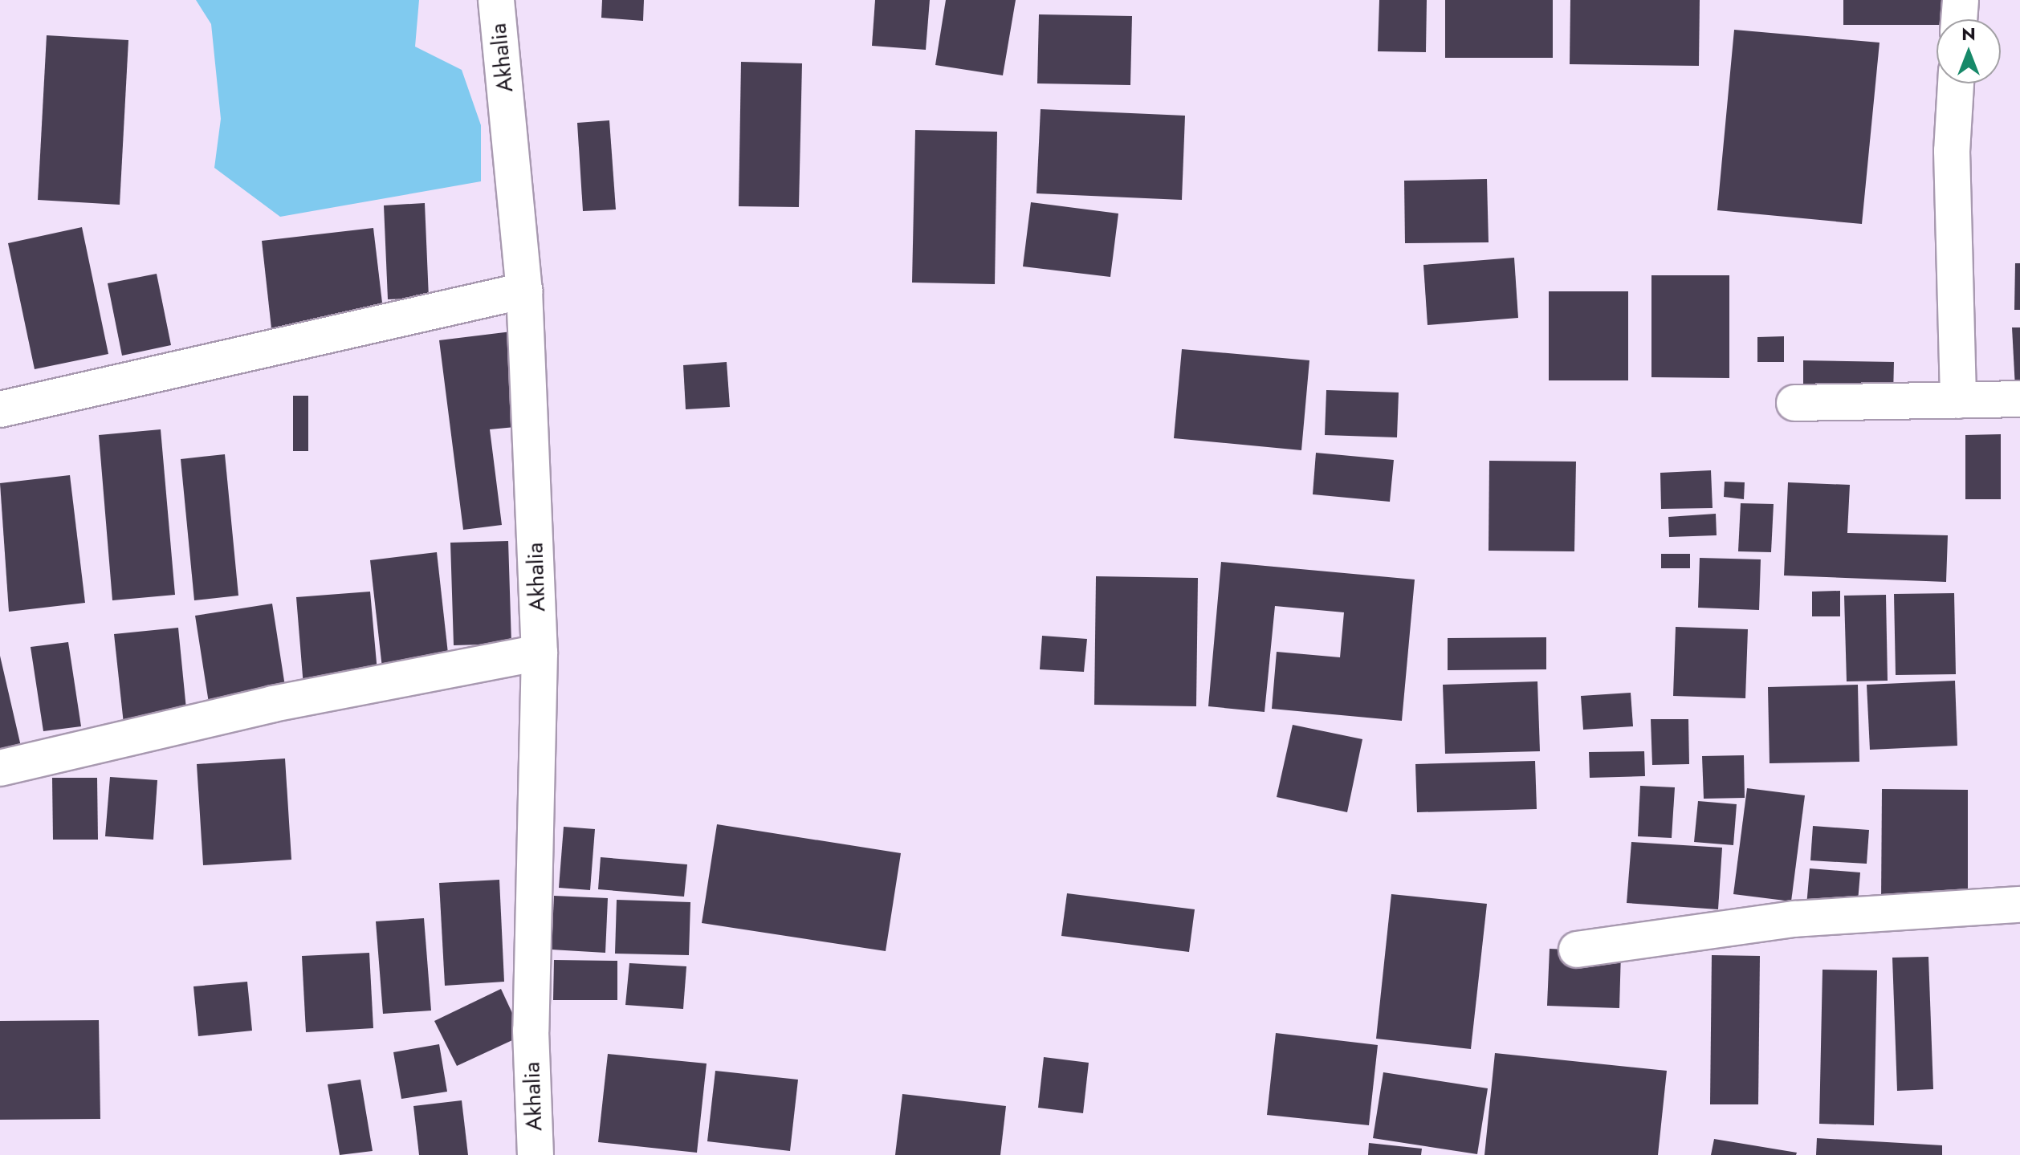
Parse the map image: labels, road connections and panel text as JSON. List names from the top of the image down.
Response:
{
  "streets": {
    "street": ["Akhalia"]
  },
  "north": "top"
}
